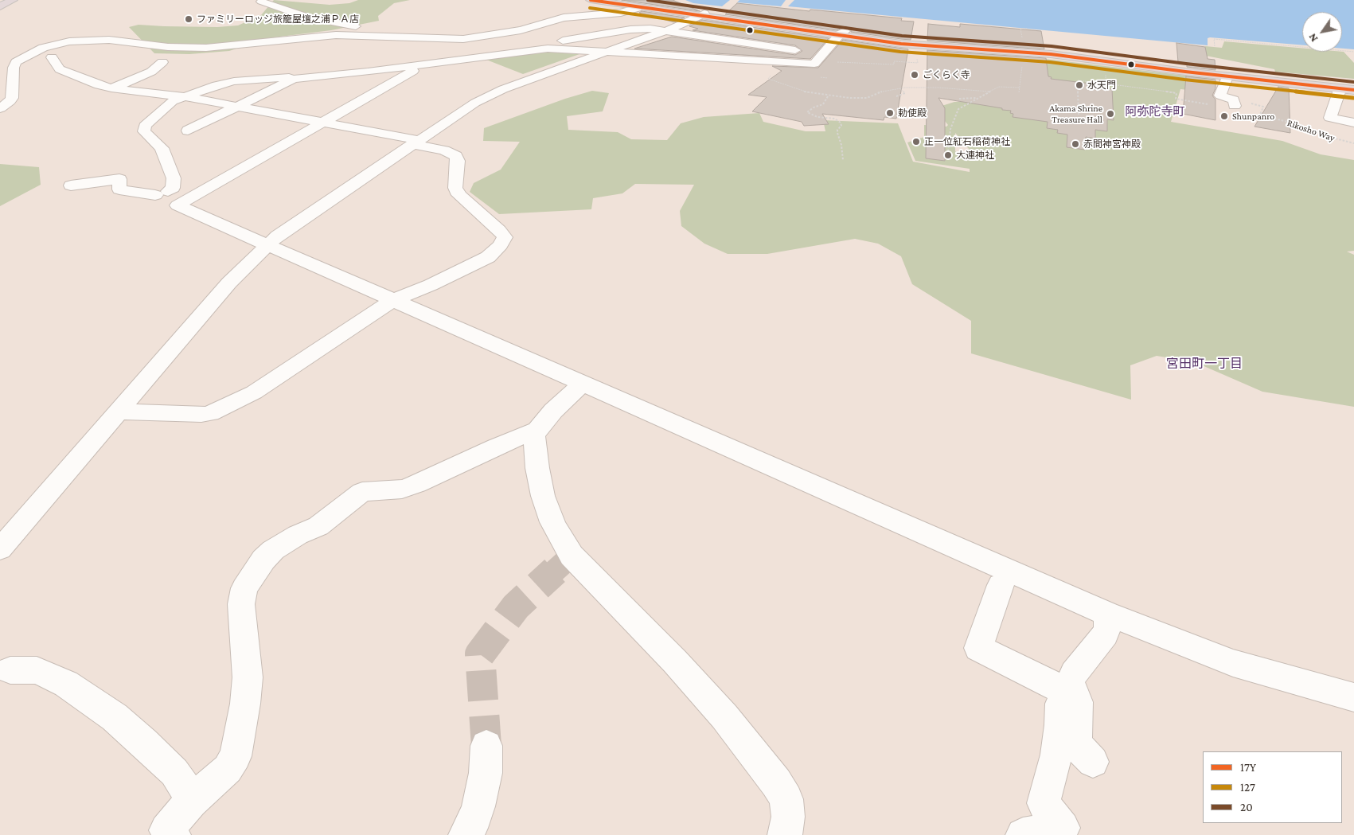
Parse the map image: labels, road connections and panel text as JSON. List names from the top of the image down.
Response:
{
  "streets": {
    "path": ["Rikosho Way"]
  },
  "districts": ["阿弥陀寺町", "宮田町一丁目"],
  "places": [
    "ファミリーロッジ旅籠屋壇之浦ＰＡ店",
    "ごくらく寺",
    "水天門",
    "勅使殿",
    "Akama Shrine Treasure Hall",
    "Shunpanro",
    "正一位紅石稲荷神社",
    "赤間神宮神殿",
    "大連神社"
  ],
  "lines": ["transit line 17Y", "transit line 20", "transit line 127"],
  "legend": ["17Y", "127", "20"],
  "north": "bottom left"
}
